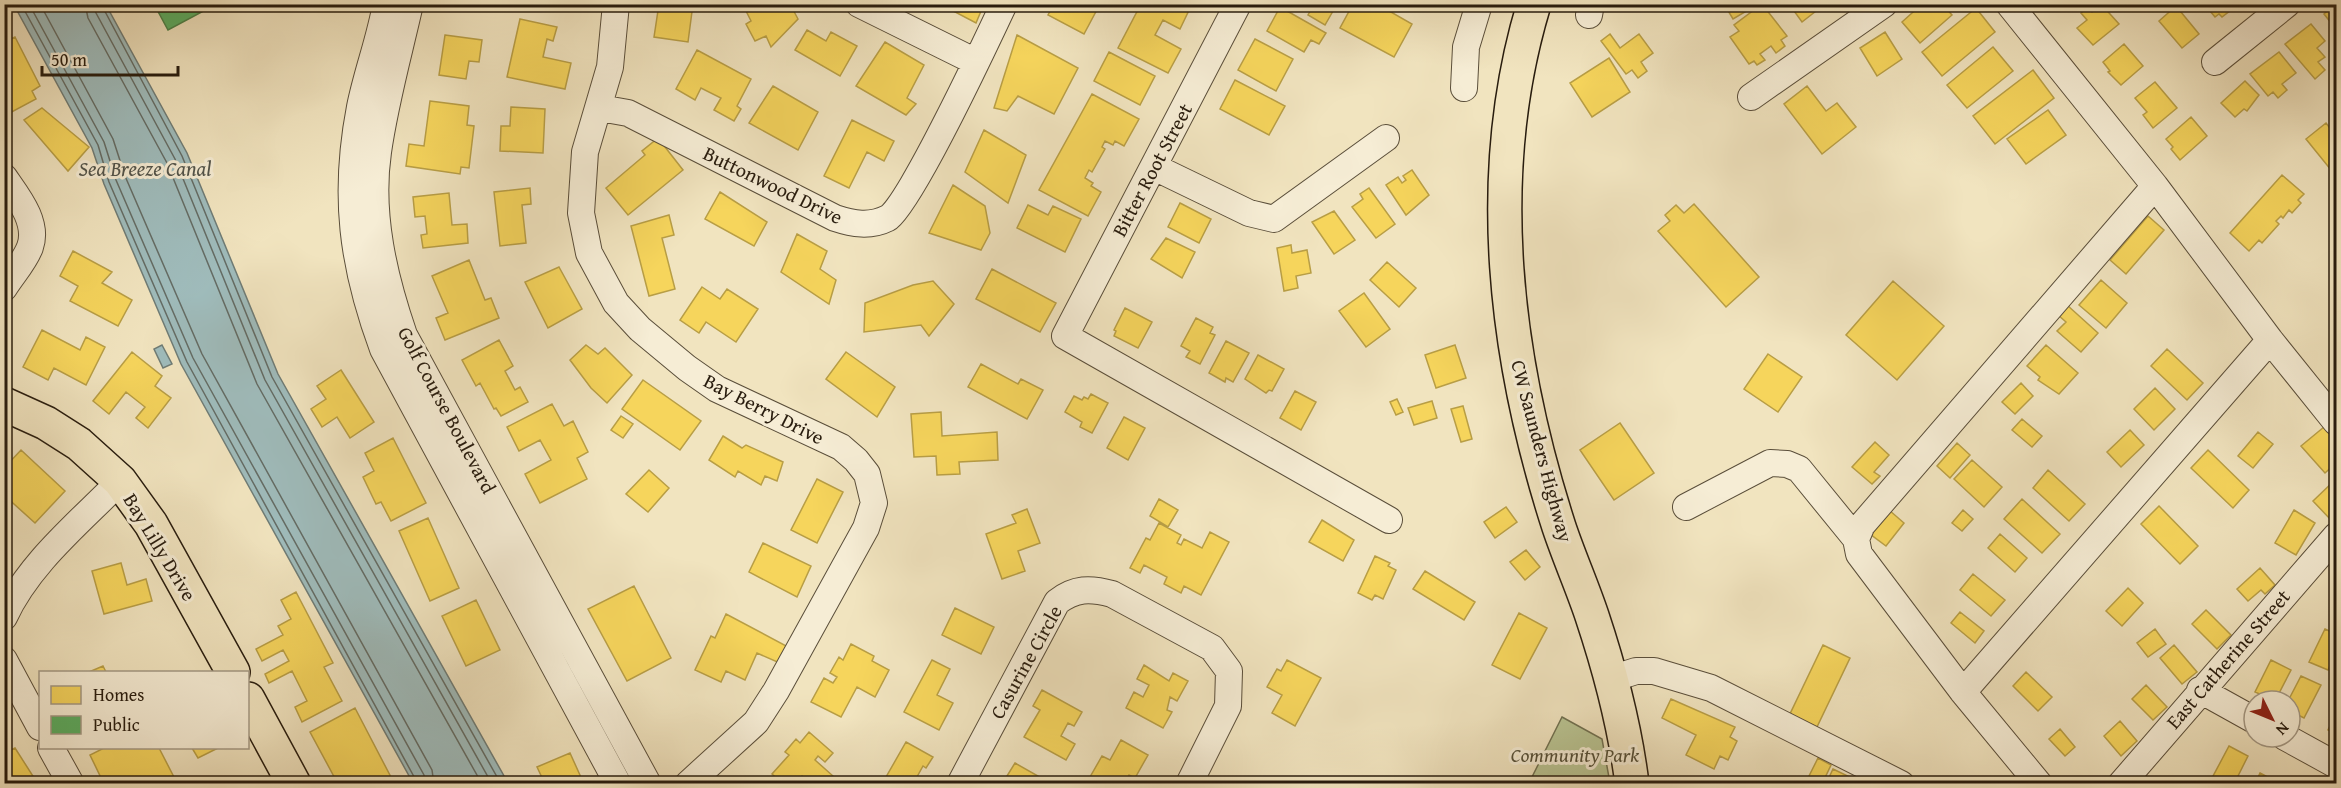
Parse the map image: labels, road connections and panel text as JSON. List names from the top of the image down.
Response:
{
  "streets": {
    "main road": ["CW Saunders Highway", "Bay Lilly Drive"],
    "street": [
      "Bitter Root Street",
      "Buttonwood Drive",
      "Bay Berry Drive",
      "Golf Course Boulevard",
      "East Catherine Street",
      "Casurine Circle"
    ]
  },
  "crossings": [
    ["Buttonwood Drive", "Bay Berry Drive"]
  ],
  "water": ["Sea Breeze Canal"],
  "parks": ["Community Park"],
  "legend": ["Homes", "Public"],
  "scale_bar": "50 m",
  "north": "bottom right"
}
